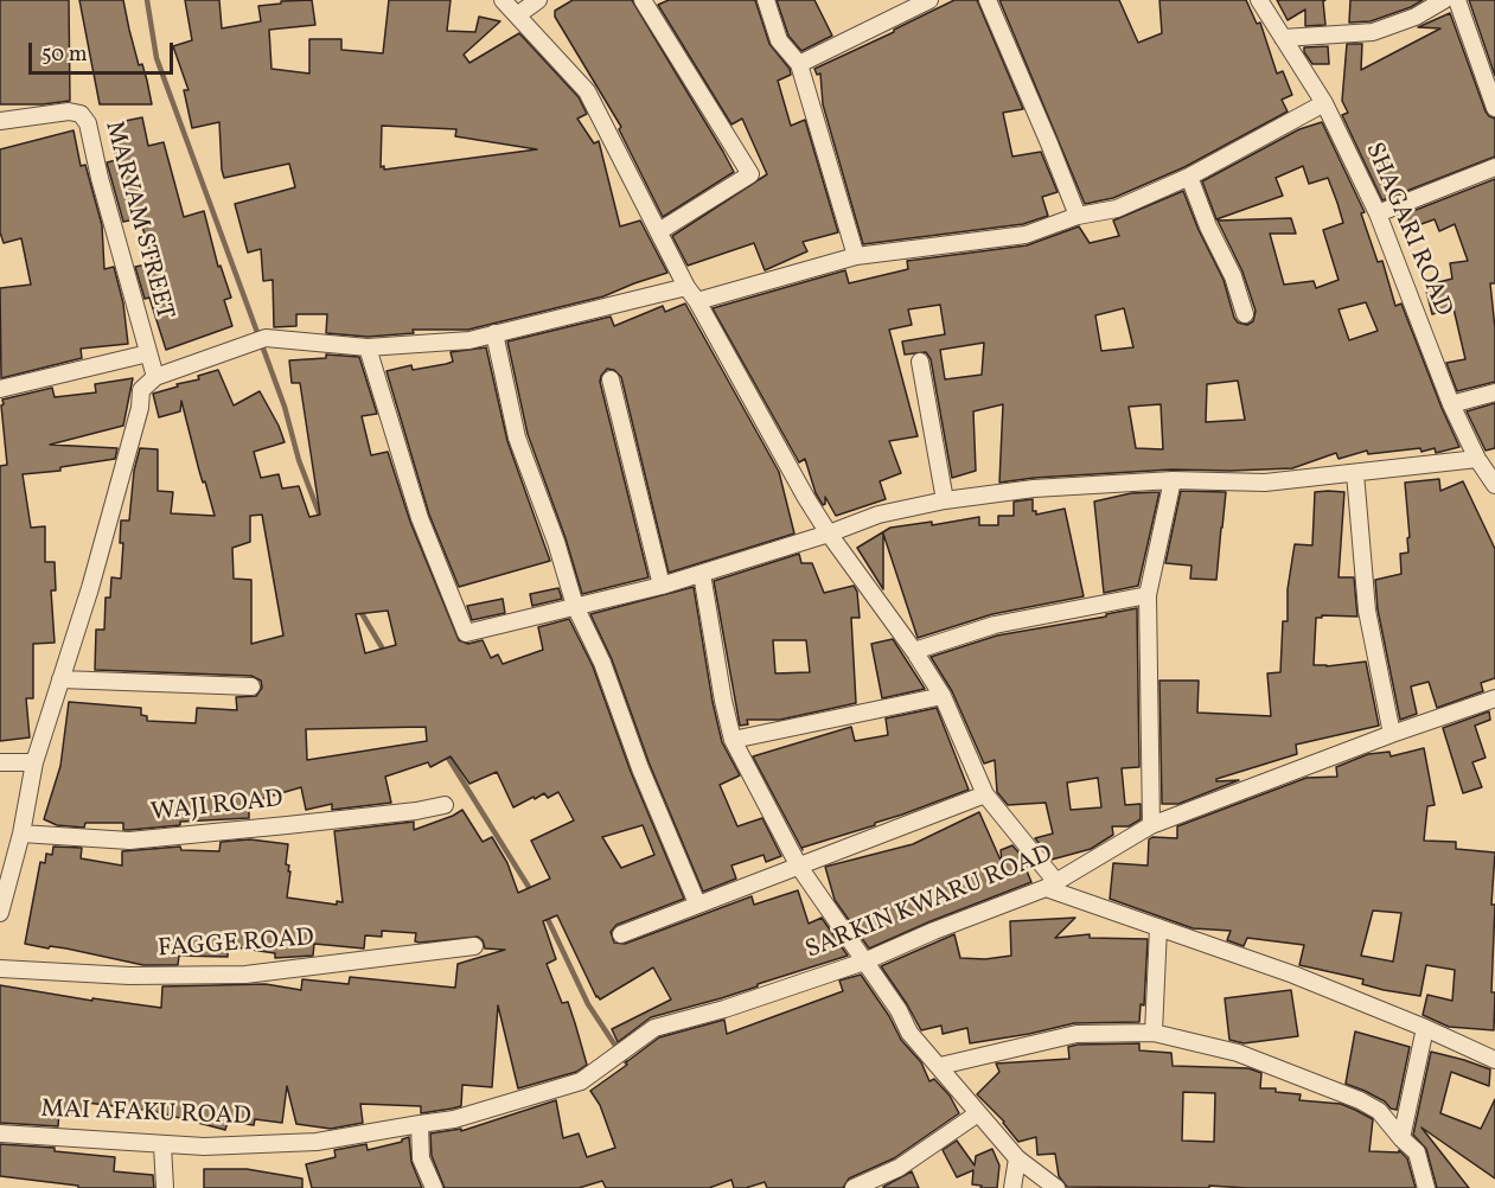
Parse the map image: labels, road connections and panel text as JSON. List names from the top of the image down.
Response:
{
  "streets": {
    "street": [
      "MARYAM STREET",
      "SHAGARI ROAD",
      "WAJI ROAD",
      "SARKIN KWARU ROAD",
      "FAGGE ROAD",
      "MAI AFAKU ROAD"
    ]
  },
  "crossings": [
    ["SARKIN KWARU ROAD", "MAI AFAKU ROAD"]
  ],
  "scale_bar": "50 m"
}
